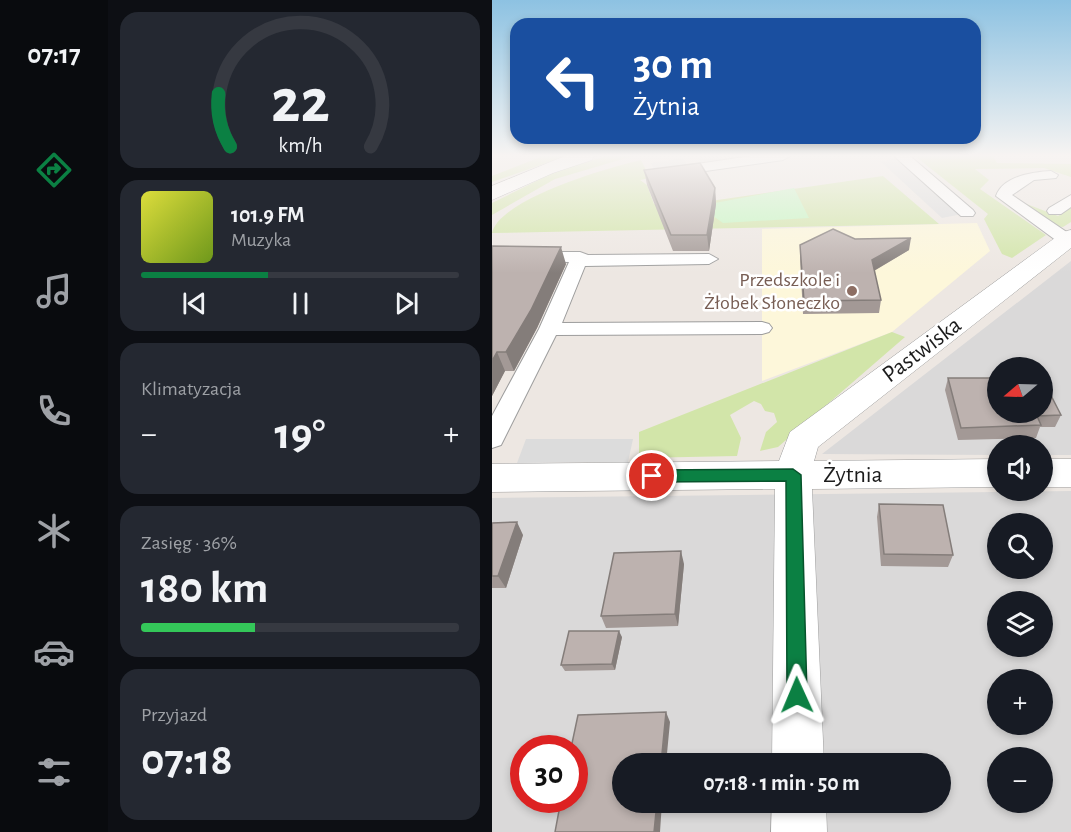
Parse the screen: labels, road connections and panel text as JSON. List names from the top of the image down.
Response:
{
  "streets": {
    "street": ["Pastwiska", "Żytnia"]
  },
  "crossings": [
    ["Pastwiska", "Żytnia"]
  ],
  "places": ["Przedszkole i Żłobek Słoneczko"],
  "north": "left",
  "page": {
    "tabs": "07:17",
    "turn": ["30 m", "Żytnia"],
    "song": ["101.9 FM", "Muzyka"],
    "tile": [
      "Klimatyzacja",
      ["Zasięg · 36%", "180 km"],
      ["Przyjazd", "07:18"]
    ],
    "map_buttons": ["+", "−"],
    "heat": ["−", "19°", "+"],
    "limit": "30",
    "trip": "07:18 · 1 min · 50 m",
    "gauge": ["22", "km/h"]
  }
}
